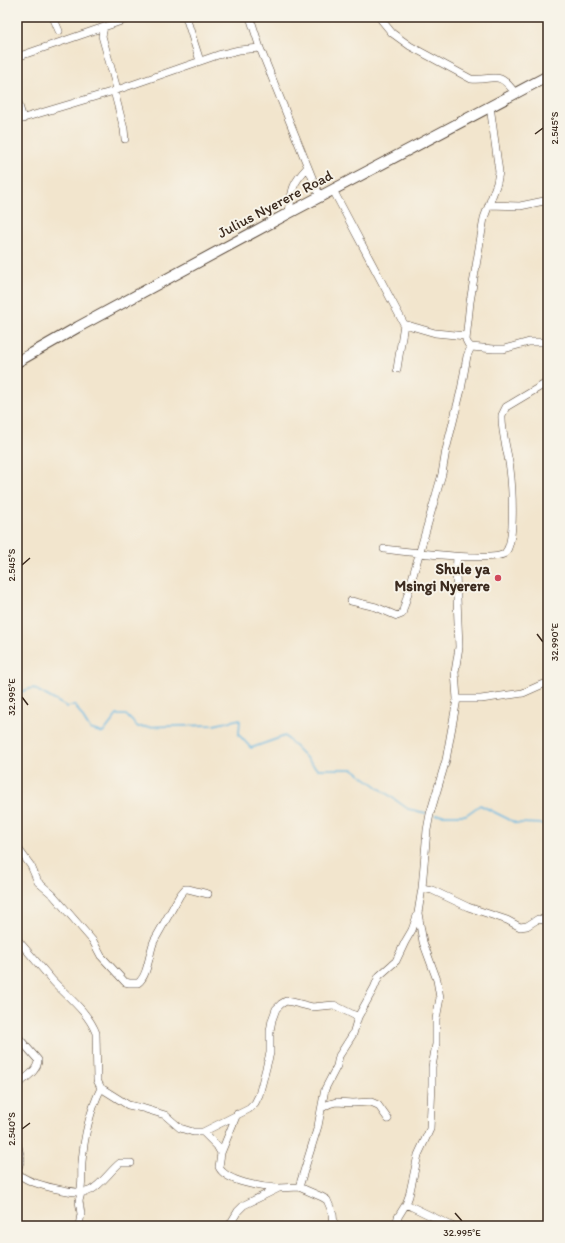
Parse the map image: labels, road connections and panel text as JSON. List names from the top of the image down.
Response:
{
  "streets": {
    "highway": ["Julius Nyerere Road"]
  },
  "places": ["Shule ya Msingi Nyerere"],
  "coordinates": [
    "2.545°S",
    "32.990°E",
    "32.995°E",
    "2.540°S"
  ]
}
